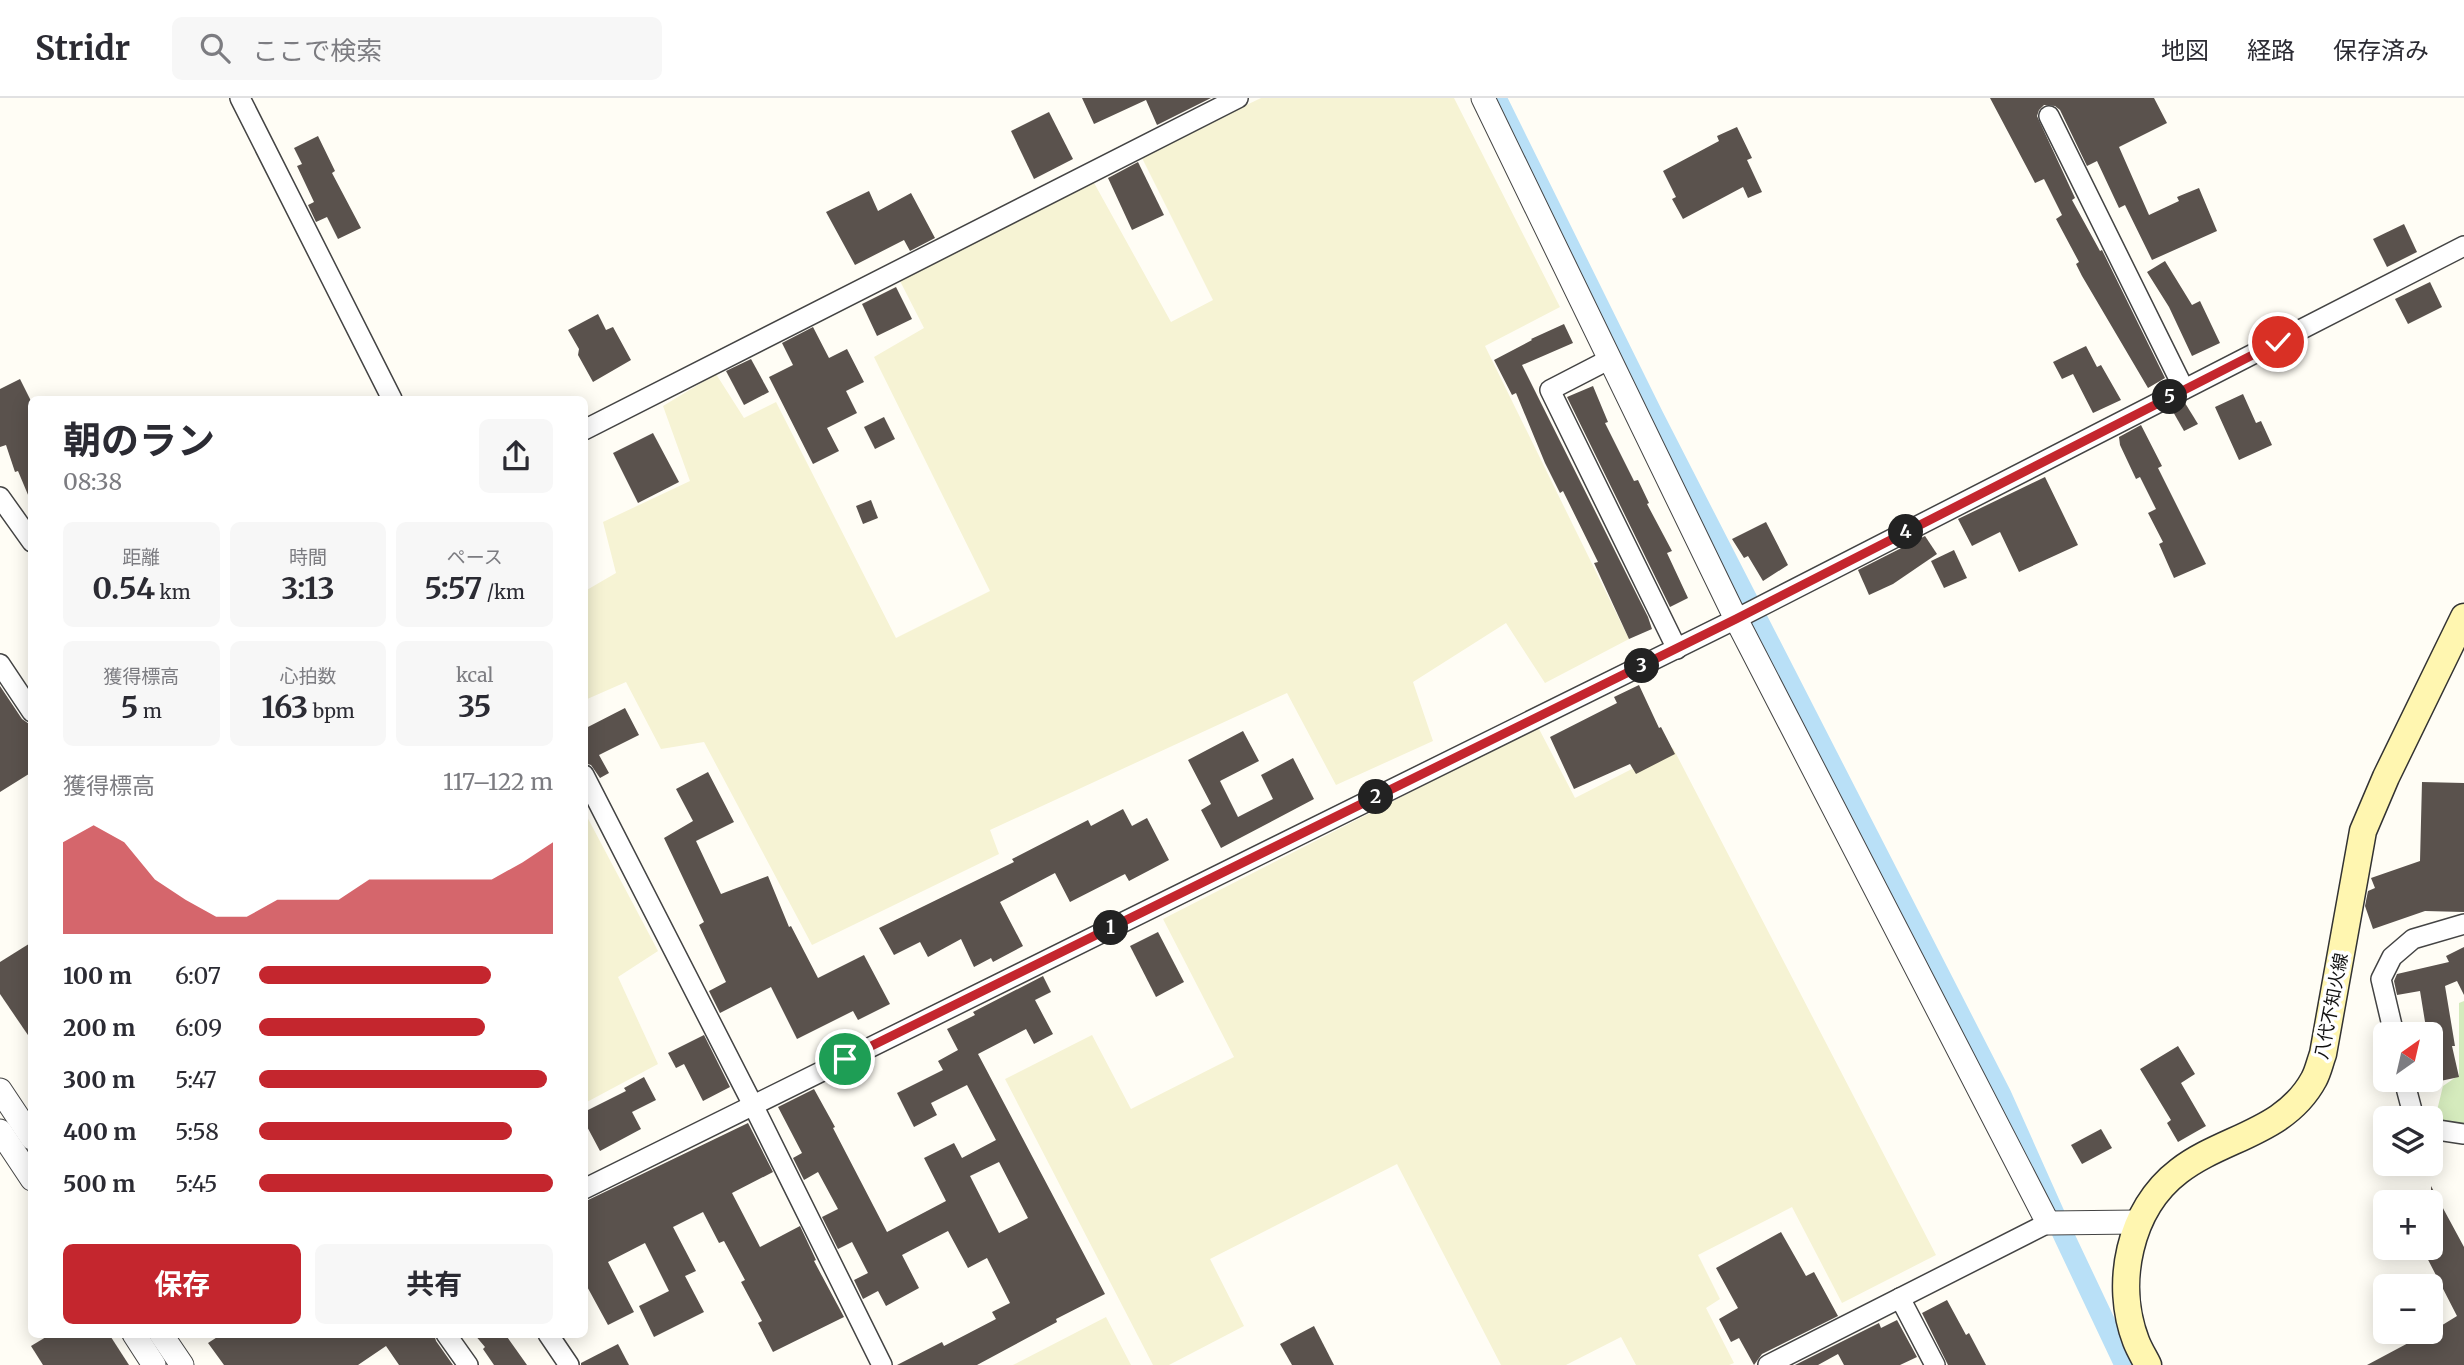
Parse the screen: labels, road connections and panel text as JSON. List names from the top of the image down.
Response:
{
  "streets": {
    "main road": ["八代不知火線"]
  },
  "north": "top right",
  "page": {
    "header": "Stridr",
    "search": "ここで検索",
    "nav": ["地図", "経路", "保存済み"],
    "pins": [
      "5",
      "4",
      "3",
      "2",
      "1"
    ],
    "heading": ["朝のラン", "08:38"],
    "stats": [
      ["距離", "0.54 km"],
      ["時間", "3:13"],
      ["ペース", "5:57 /km"],
      ["獲得標高", "5 m"],
      ["心拍数", "163 bpm"],
      ["kcal", "35"]
    ],
    "chart": ["獲得標高", "117–122 m"],
    "list": [
      {
        "name": "100 m",
        "note": "6:07"
      },
      {
        "name": "200 m",
        "note": "6:09"
      },
      {
        "name": "300 m",
        "note": "5:47"
      },
      {
        "name": "400 m",
        "note": "5:58"
      },
      {
        "name": "500 m",
        "note": "5:45"
      }
    ],
    "map_buttons": ["+", "−"],
    "buttons": ["保存", "共有"]
  }
}
